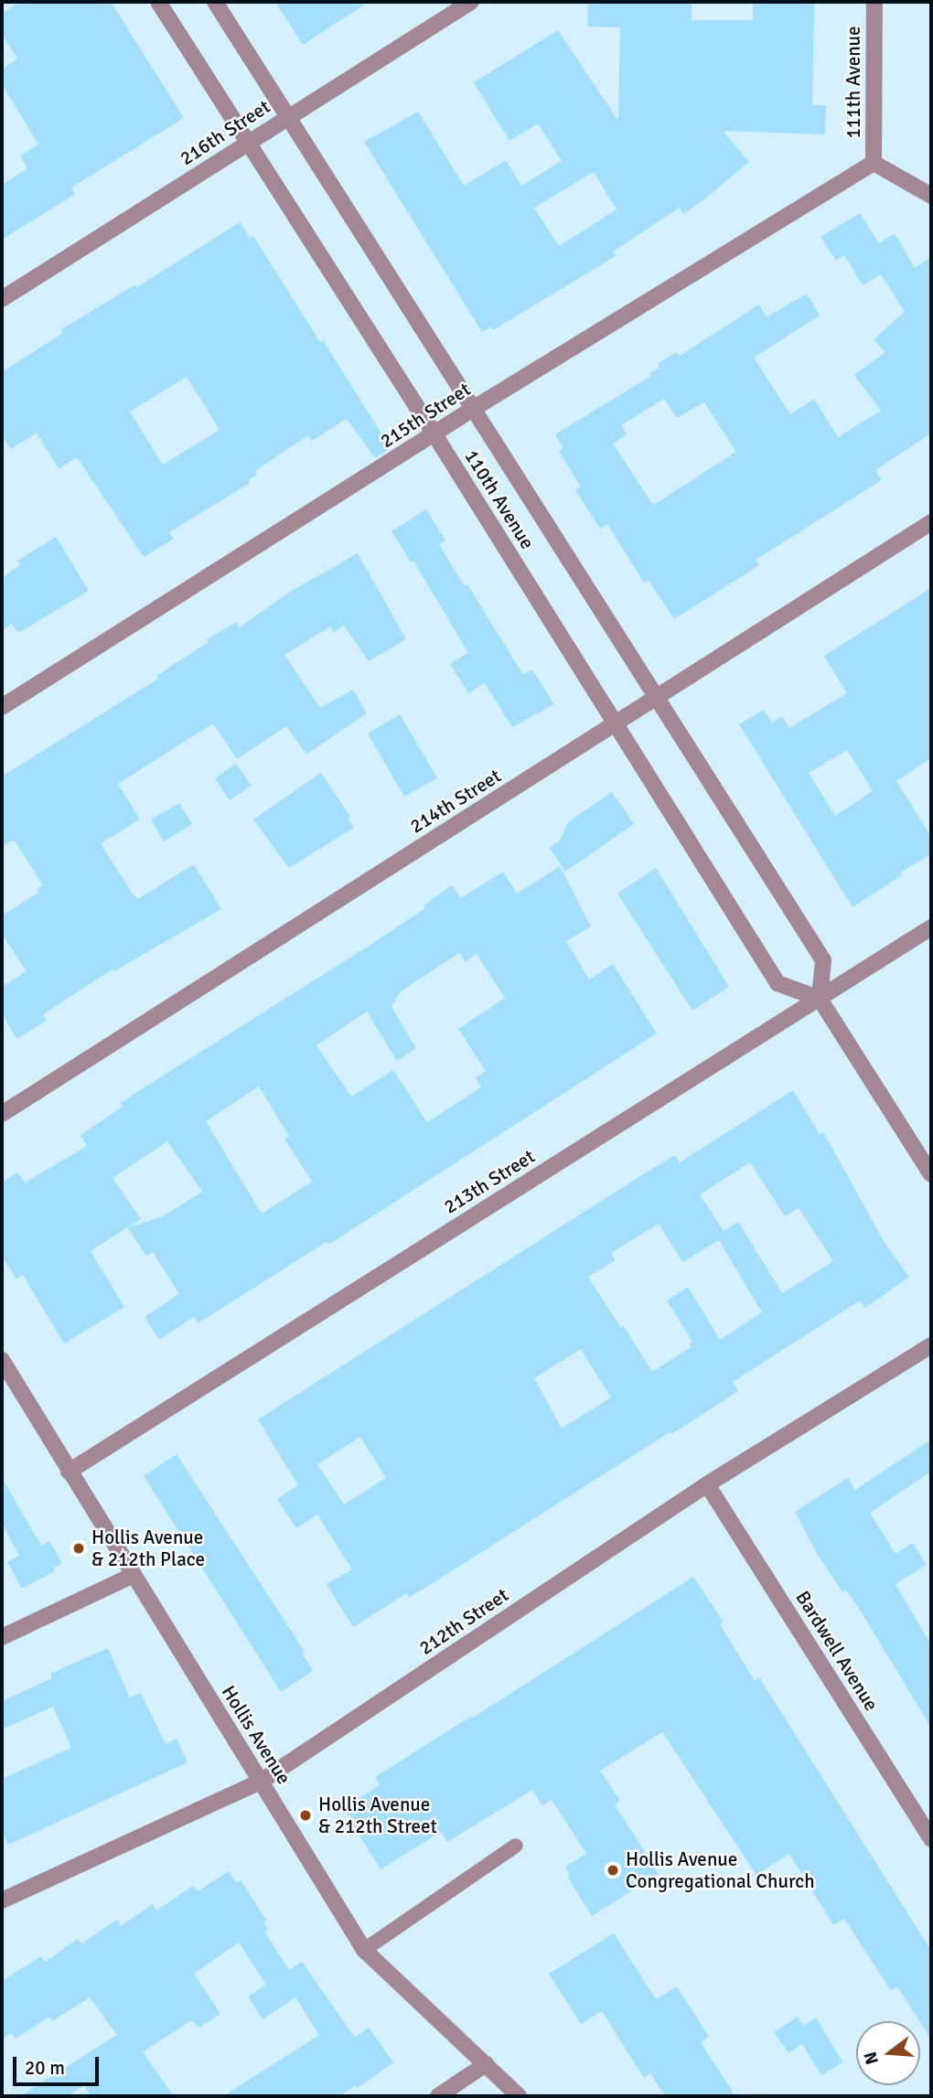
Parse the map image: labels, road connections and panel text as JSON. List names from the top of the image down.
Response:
{
  "streets": {
    "street": [
      "111th Avenue",
      "216th Street",
      "215th Street",
      "110th Avenue",
      "214th Street",
      "213th Street",
      "212th Street",
      "Bardwell Avenue",
      "Hollis Avenue"
    ]
  },
  "crossings": [
    ["111th Avenue", "215th Street"],
    ["216th Street", "110th Avenue"],
    ["215th Street", "110th Avenue"],
    ["110th Avenue", "214th Street"],
    ["110th Avenue", "213th Street"],
    ["213th Street", "Hollis Avenue"],
    ["212th Street", "Bardwell Avenue"],
    ["212th Street", "Hollis Avenue"]
  ],
  "places": ["Hollis Avenue & 212th Place", "Hollis Avenue & 212th Street", "Hollis Avenue Congregational Church"],
  "scale_bar": "20 m",
  "north": "left"
}
